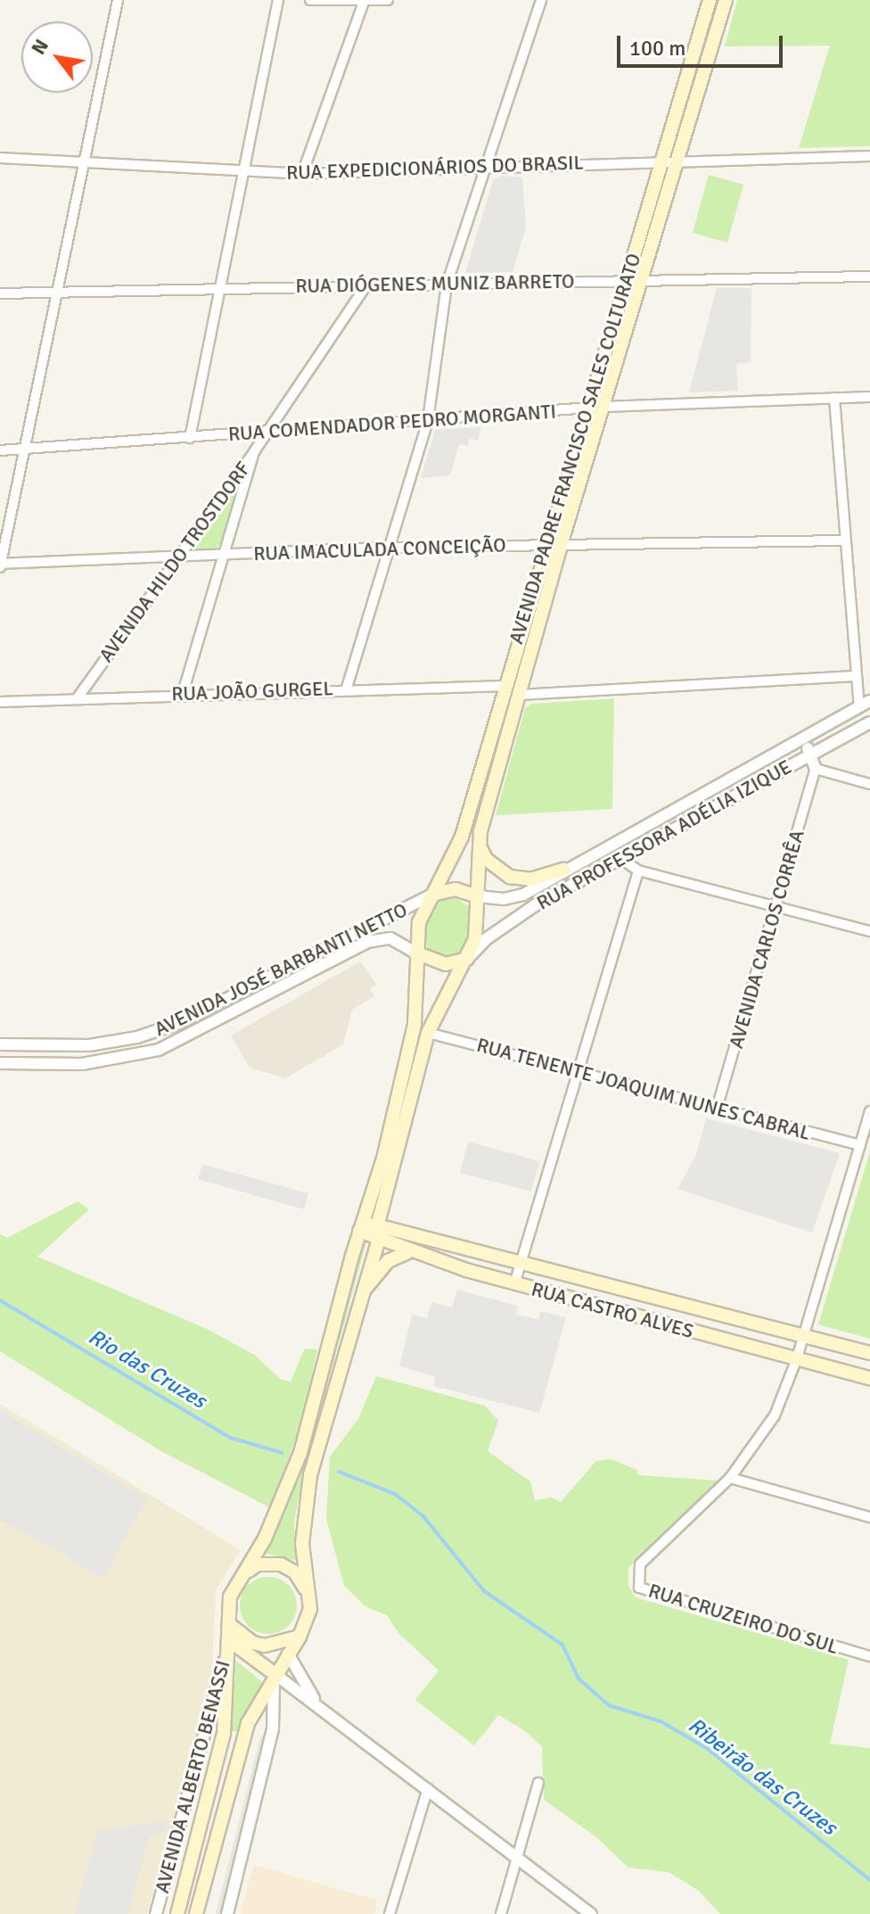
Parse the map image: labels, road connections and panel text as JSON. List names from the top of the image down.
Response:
{
  "streets": {
    "main road": ["AVENIDA PADRE FRANCISCO SALES COLTURATO", "RUA CASTRO ALVES"],
    "street": [
      "RUA EXPEDICIONÁRIOS DO BRASIL",
      "RUA DIÓGENES MUNIZ BARRETO",
      "RUA COMENDADOR PEDRO MORGANTI",
      "RUA IMACULADA CONCEIÇÃO",
      "AVENIDA HILDO TROSTDORF",
      "RUA JOÃO GURGEL",
      "RUA PROFESSORA ADÉLIA IZIQUE",
      "AVENIDA CARLOS CORRÊA",
      "AVENIDA JOSÉ BARBANTI NETTO",
      "RUA TENENTE JOAQUIM NUNES CABRAL",
      "RUA CRUZEIRO DO SUL",
      "AVENIDA ALBERTO BENASSI"
    ]
  },
  "crossings": [
    ["RUA EXPEDICIONÁRIOS DO BRASIL", "AVENIDA PADRE FRANCISCO SALES COLTURATO"],
    ["RUA DIÓGENES MUNIZ BARRETO", "AVENIDA PADRE FRANCISCO SALES COLTURATO"],
    ["RUA DIÓGENES MUNIZ BARRETO", "AVENIDA HILDO TROSTDORF"],
    ["RUA COMENDADOR PEDRO MORGANTI", "AVENIDA PADRE FRANCISCO SALES COLTURATO"],
    ["RUA COMENDADOR PEDRO MORGANTI", "AVENIDA HILDO TROSTDORF"],
    ["AVENIDA PADRE FRANCISCO SALES COLTURATO", "RUA IMACULADA CONCEIÇÃO"],
    ["AVENIDA PADRE FRANCISCO SALES COLTURATO", "RUA JOÃO GURGEL"],
    ["AVENIDA PADRE FRANCISCO SALES COLTURATO", "RUA PROFESSORA ADÉLIA IZIQUE"],
    ["AVENIDA PADRE FRANCISCO SALES COLTURATO", "AVENIDA JOSÉ BARBANTI NETTO"],
    ["RUA IMACULADA CONCEIÇÃO", "AVENIDA HILDO TROSTDORF"],
    ["AVENIDA HILDO TROSTDORF", "RUA JOÃO GURGEL"],
    ["RUA PROFESSORA ADÉLIA IZIQUE", "AVENIDA JOSÉ BARBANTI NETTO"],
    ["AVENIDA CARLOS CORRÊA", "RUA TENENTE JOAQUIM NUNES CABRAL"]
  ],
  "water": ["Rio das Cruzes", "Ribeirão das Cruzes"],
  "scale_bar": "100 m",
  "north": "top left"
}
